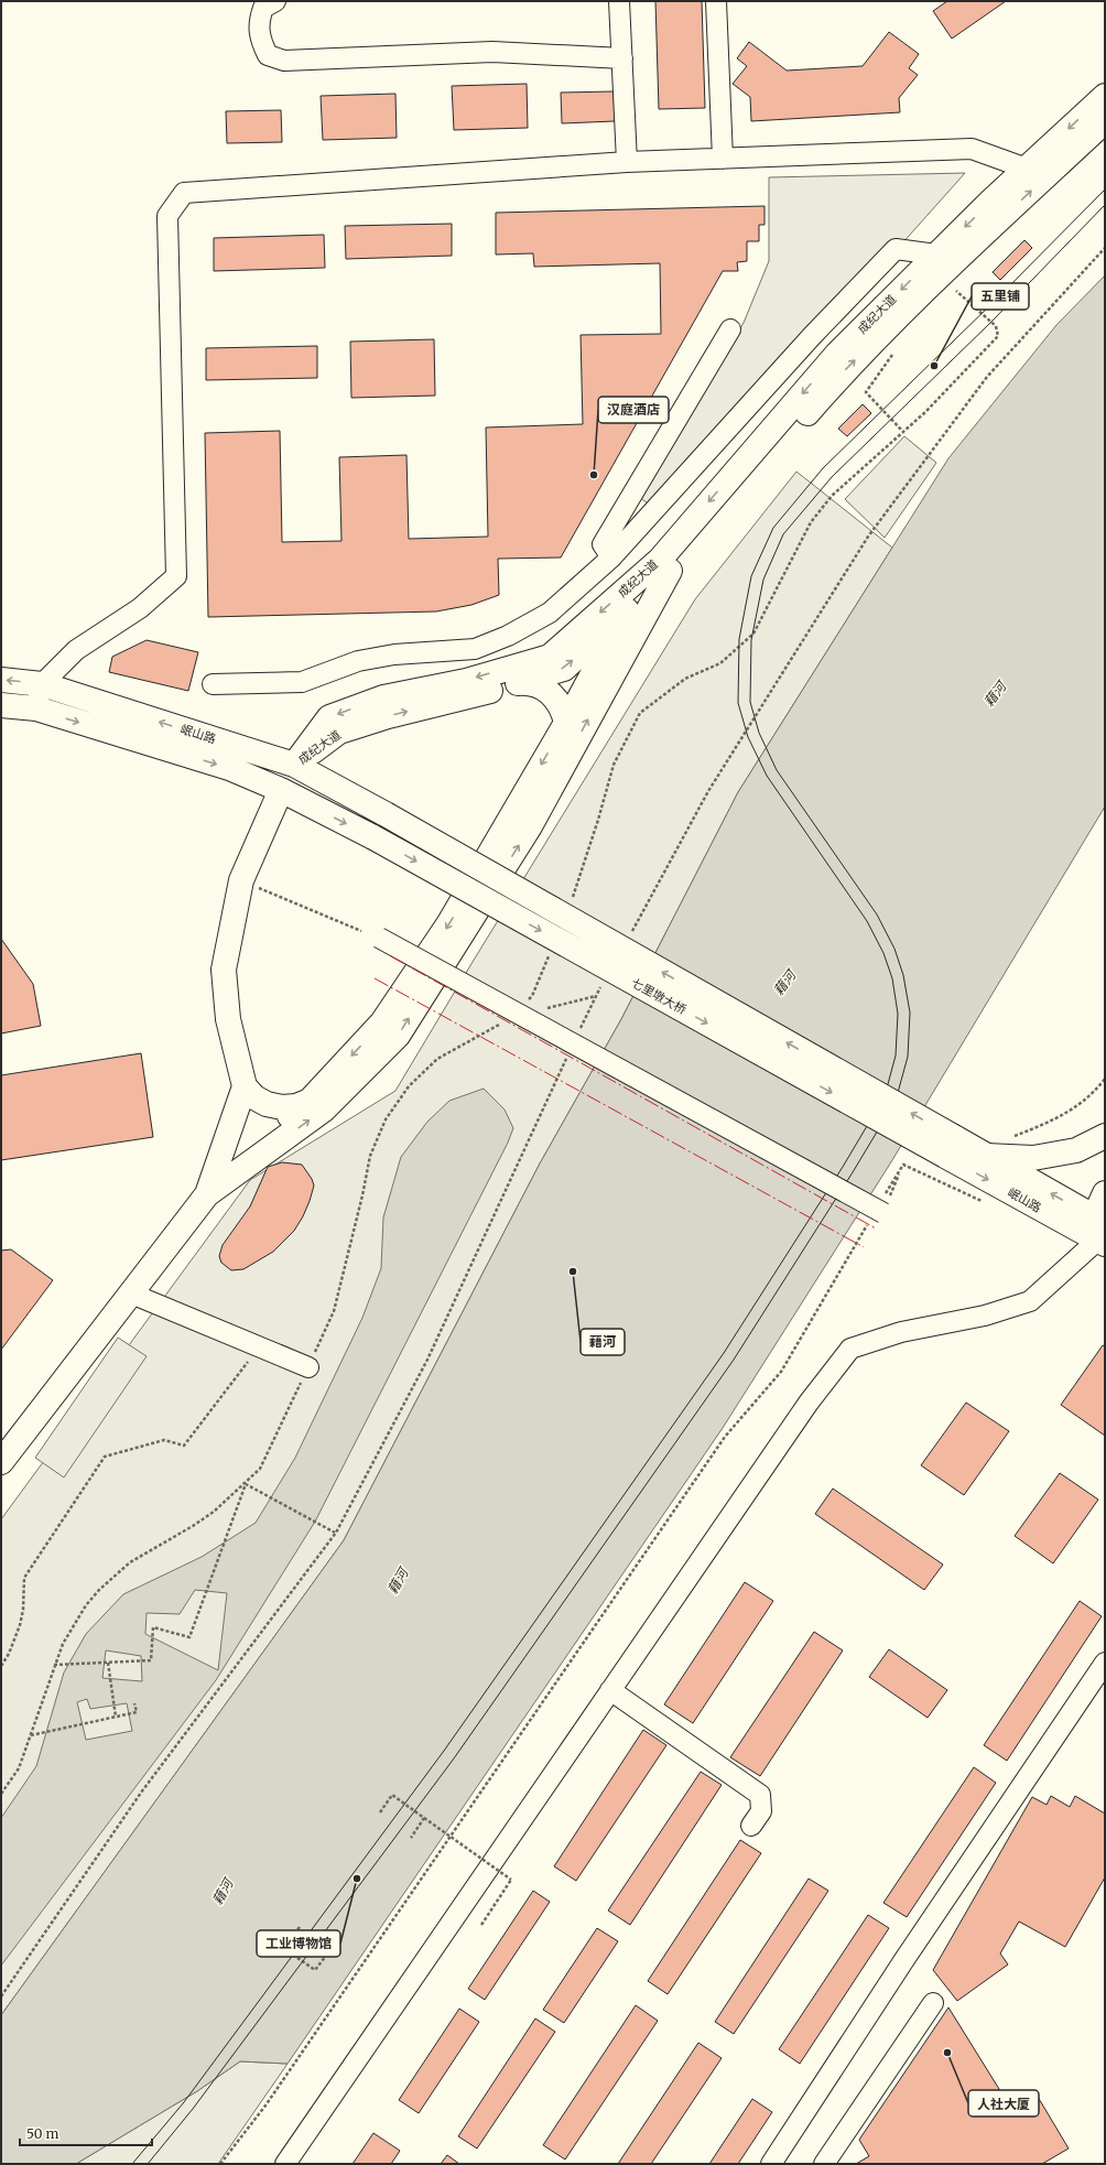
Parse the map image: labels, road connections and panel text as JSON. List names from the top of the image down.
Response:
{
  "streets": {
    "main road": ["成纪大道", "岷山路", "七里墩大桥"]
  },
  "crossings": [
    ["成纪大道", "岷山路"],
    ["岷山路", "七里墩大桥"]
  ],
  "water": ["藉河"],
  "places": [
    "五里铺",
    "汉庭酒店",
    "藉河",
    "工业博物馆",
    "人社大厦"
  ],
  "scale_bar": "50 m"
}
